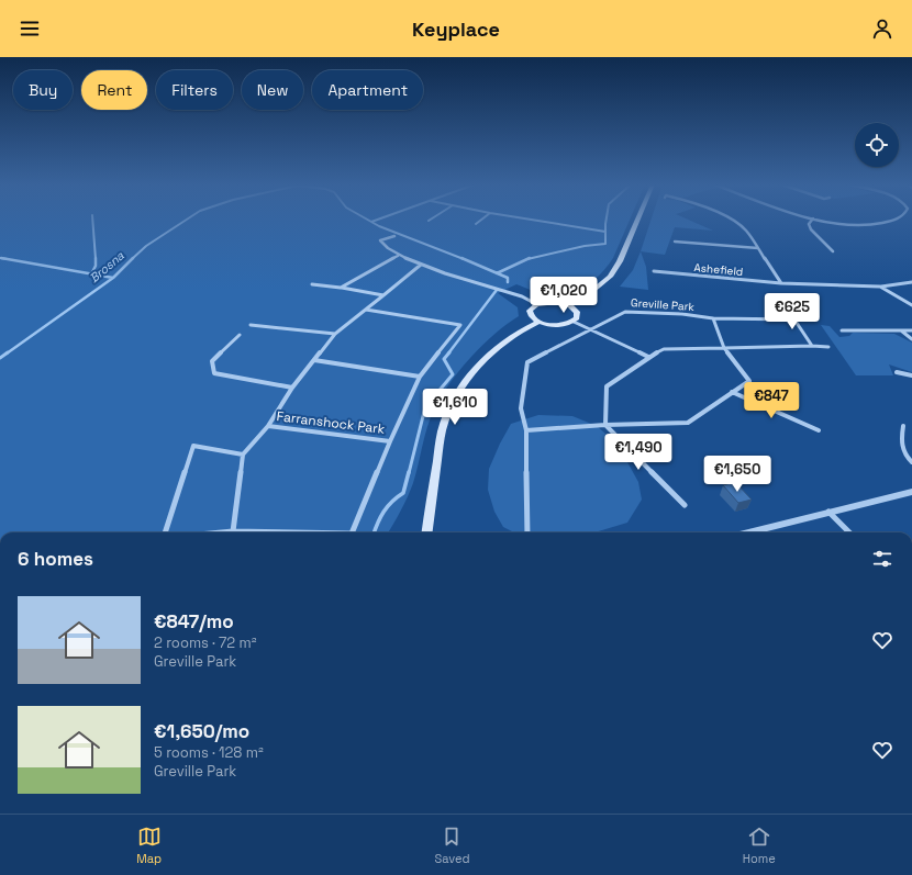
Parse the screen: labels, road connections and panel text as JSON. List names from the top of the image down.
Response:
{
  "streets": {
    "street": ["Ashefield", "Greville Park", "Farranshock Park"]
  },
  "water": ["Brosna"],
  "page": {
    "header": "Keyplace",
    "chip": [
      "Buy",
      "Rent",
      "Filters",
      "New",
      "Apartment"
    ],
    "price": [
      "€1,020",
      "€625",
      "€847",
      "€1,610",
      "€1,490",
      "€1,650"
    ],
    "heading": "6 homes",
    "list": [
      {
        "name": "€847/mo",
        "note": "2 rooms · 72 m² · Greville Park"
      },
      {
        "name": "€1,650/mo",
        "note": "5 rooms · 128 m² · Greville Park"
      }
    ],
    "tabs": ["Map", "Saved", "Home"]
  }
}
